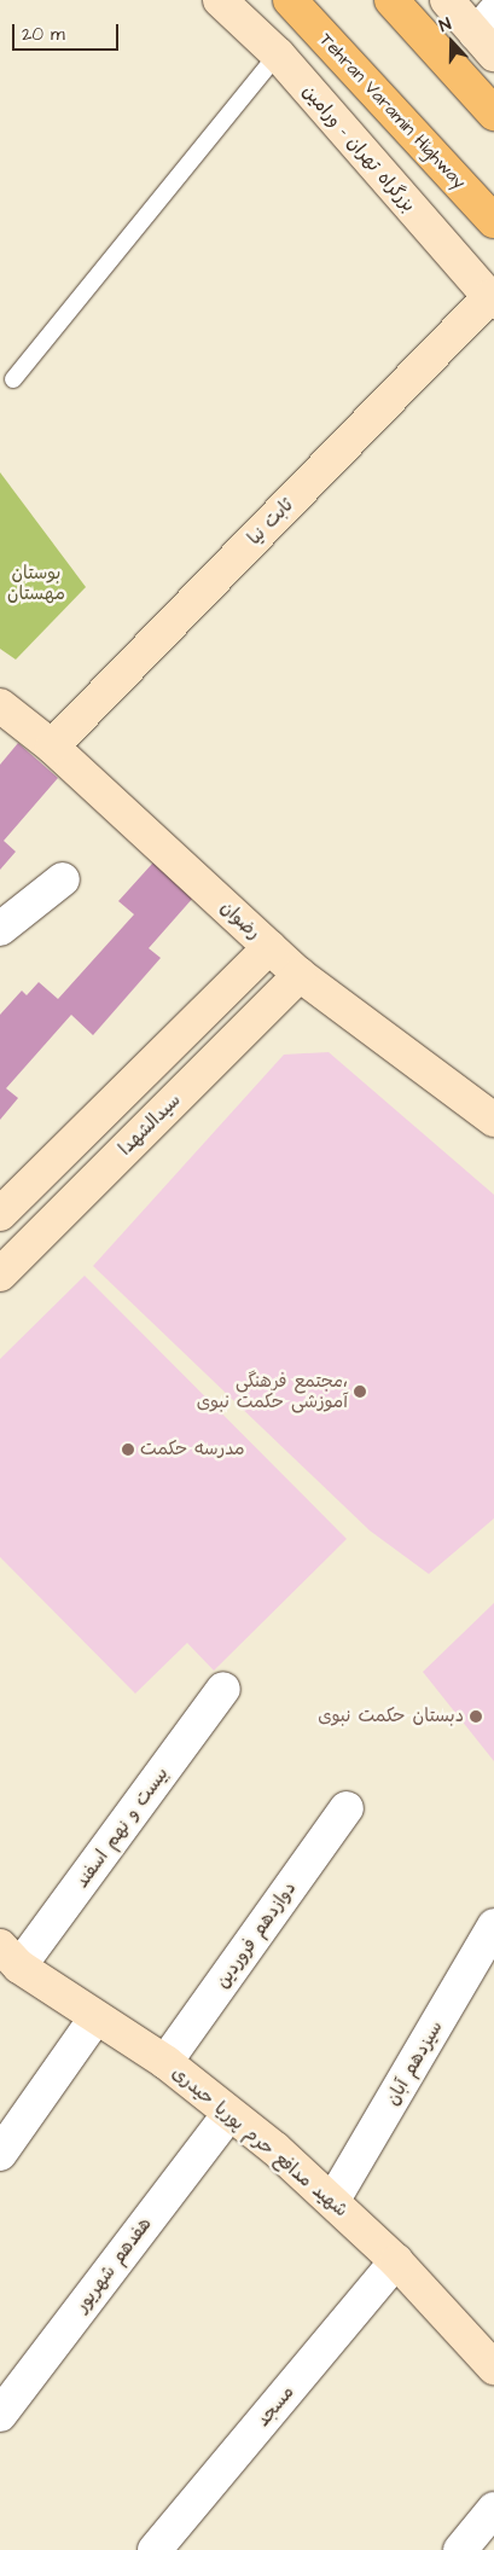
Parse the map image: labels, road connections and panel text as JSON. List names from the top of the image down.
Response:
{
  "streets": {
    "highway": ["Tehran Varamin Highway"],
    "main road": [
      "بزرگراه تهران - ورامین",
      "ثابت نیا",
      "رضوان",
      "سیدالشهدا",
      "شهید مدافع حرم پوریا حیدری"
    ],
    "street": [
      "بیست و نهم اسفند",
      "دوازدهم فروردین",
      "سیزدهم آبان",
      "هفدهم شهریور",
      "مسجد"
    ]
  },
  "crossings": [
    ["بزرگراه تهران - ورامین", "ثابت نیا"],
    ["ثابت نیا", "رضوان"],
    ["رضوان", "سیدالشهدا"],
    ["بیست و نهم اسفند", "شهید مدافع حرم پوریا حیدری"],
    ["دوازدهم فروردین", "شهید مدافع حرم پوریا حیدری"],
    ["سیزدهم آبان", "شهید مدافع حرم پوریا حیدری"],
    ["شهید مدافع حرم پوریا حیدری", "هفدهم شهریور"],
    ["شهید مدافع حرم پوریا حیدری", "مسجد"]
  ],
  "parks": ["بوستان مهستان"],
  "places": ["مجتمع‌ فرهنگی، آموزشی حکمت نبوی", "مدرسه حکمت", "دبستان حکمت نبوی"],
  "scale_bar": "20 m",
  "north": "top"
}
